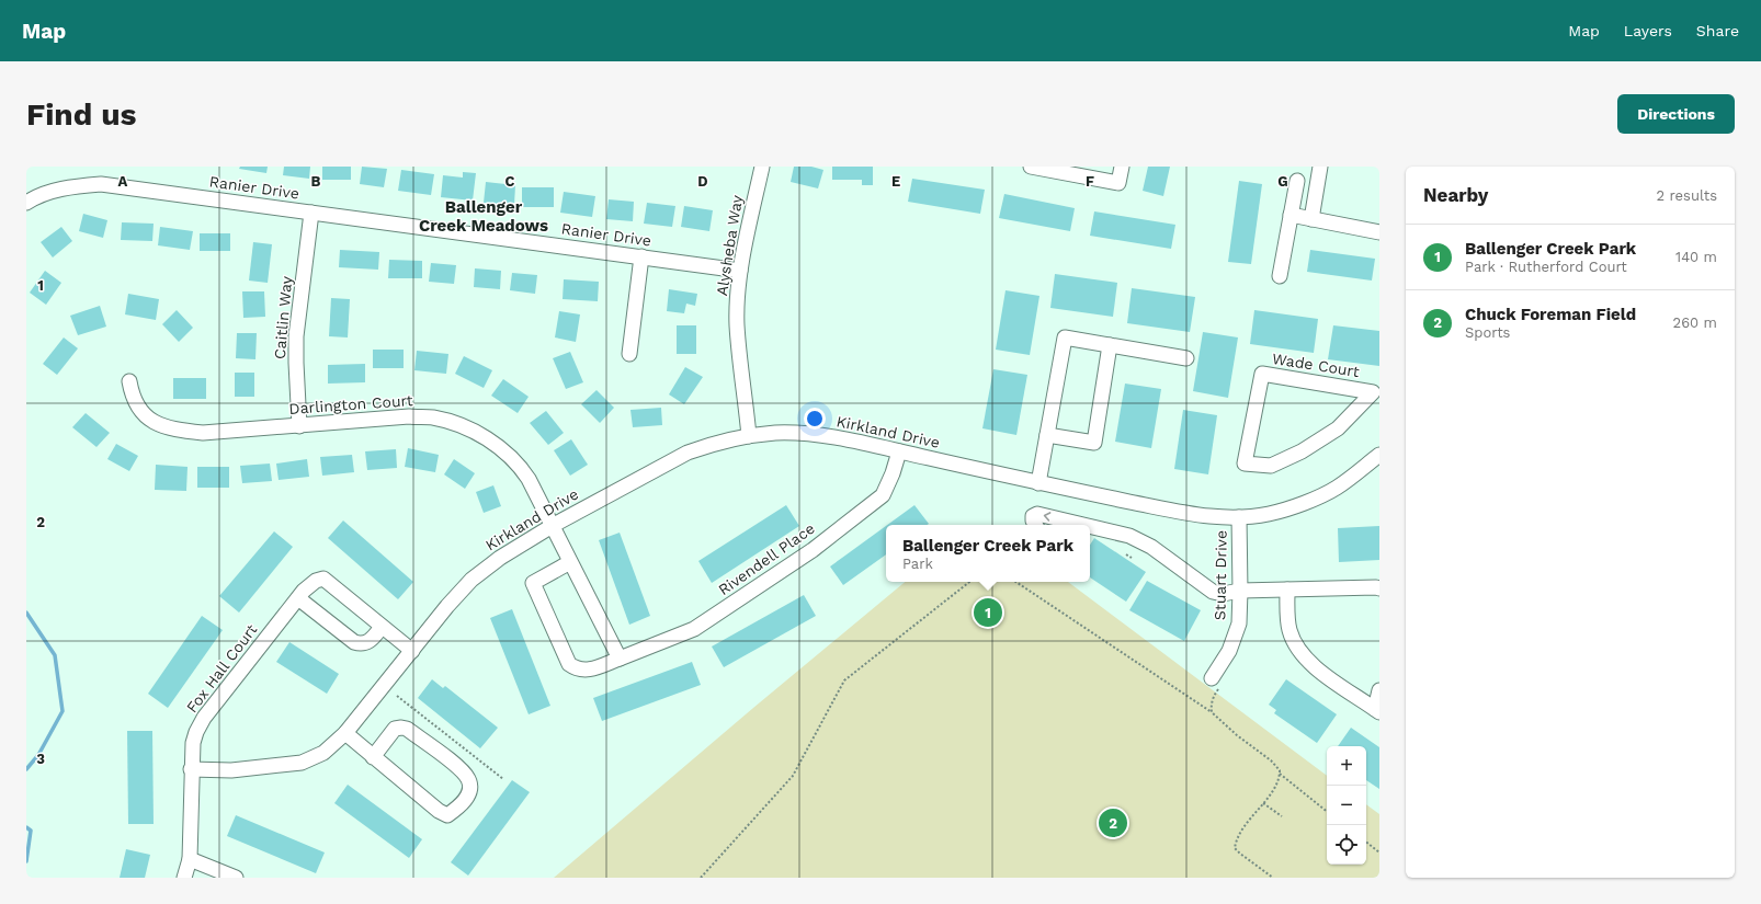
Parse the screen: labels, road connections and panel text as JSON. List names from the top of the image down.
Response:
{
  "streets": {
    "street": [
      "Ranier Drive",
      "Alysheba Way",
      "Caitlin Way",
      "Wade Court",
      "Darlington Court",
      "Kirkland Drive",
      "Rivendell Place",
      "Stuart Drive",
      "Fox Hall Court"
    ]
  },
  "crossings": [
    ["Ranier Drive", "Alysheba Way"],
    ["Ranier Drive", "Caitlin Way"],
    ["Alysheba Way", "Kirkland Drive"],
    ["Caitlin Way", "Darlington Court"],
    ["Darlington Court", "Kirkland Drive"],
    ["Kirkland Drive", "Rivendell Place"],
    ["Kirkland Drive", "Stuart Drive"],
    ["Kirkland Drive", "Fox Hall Court"]
  ],
  "districts": ["Ballenger Creek Meadows"],
  "page": {
    "header": "Map",
    "nav": ["Map", "Layers", "Share"],
    "buttons": "Directions",
    "title": "Find us",
    "heading": ["Nearby", "2 results"],
    "list": [
      {
        "mark": "1",
        "name": "Ballenger Creek Park",
        "note": "Park · Rutherford Court",
        "value": "140 m"
      },
      {
        "mark": "2",
        "name": "Chuck Foreman Field",
        "note": "Sports",
        "value": "260 m"
      }
    ],
    "popup": ["Ballenger Creek Park", "Park"],
    "pins": ["1", "2"],
    "map_buttons": ["+", "−"]
  },
  "grid": {
    "columns": [
      "A",
      "B",
      "C",
      "D",
      "E",
      "F",
      "G"
    ],
    "rows": ["1", "2", "3"]
  }
}
